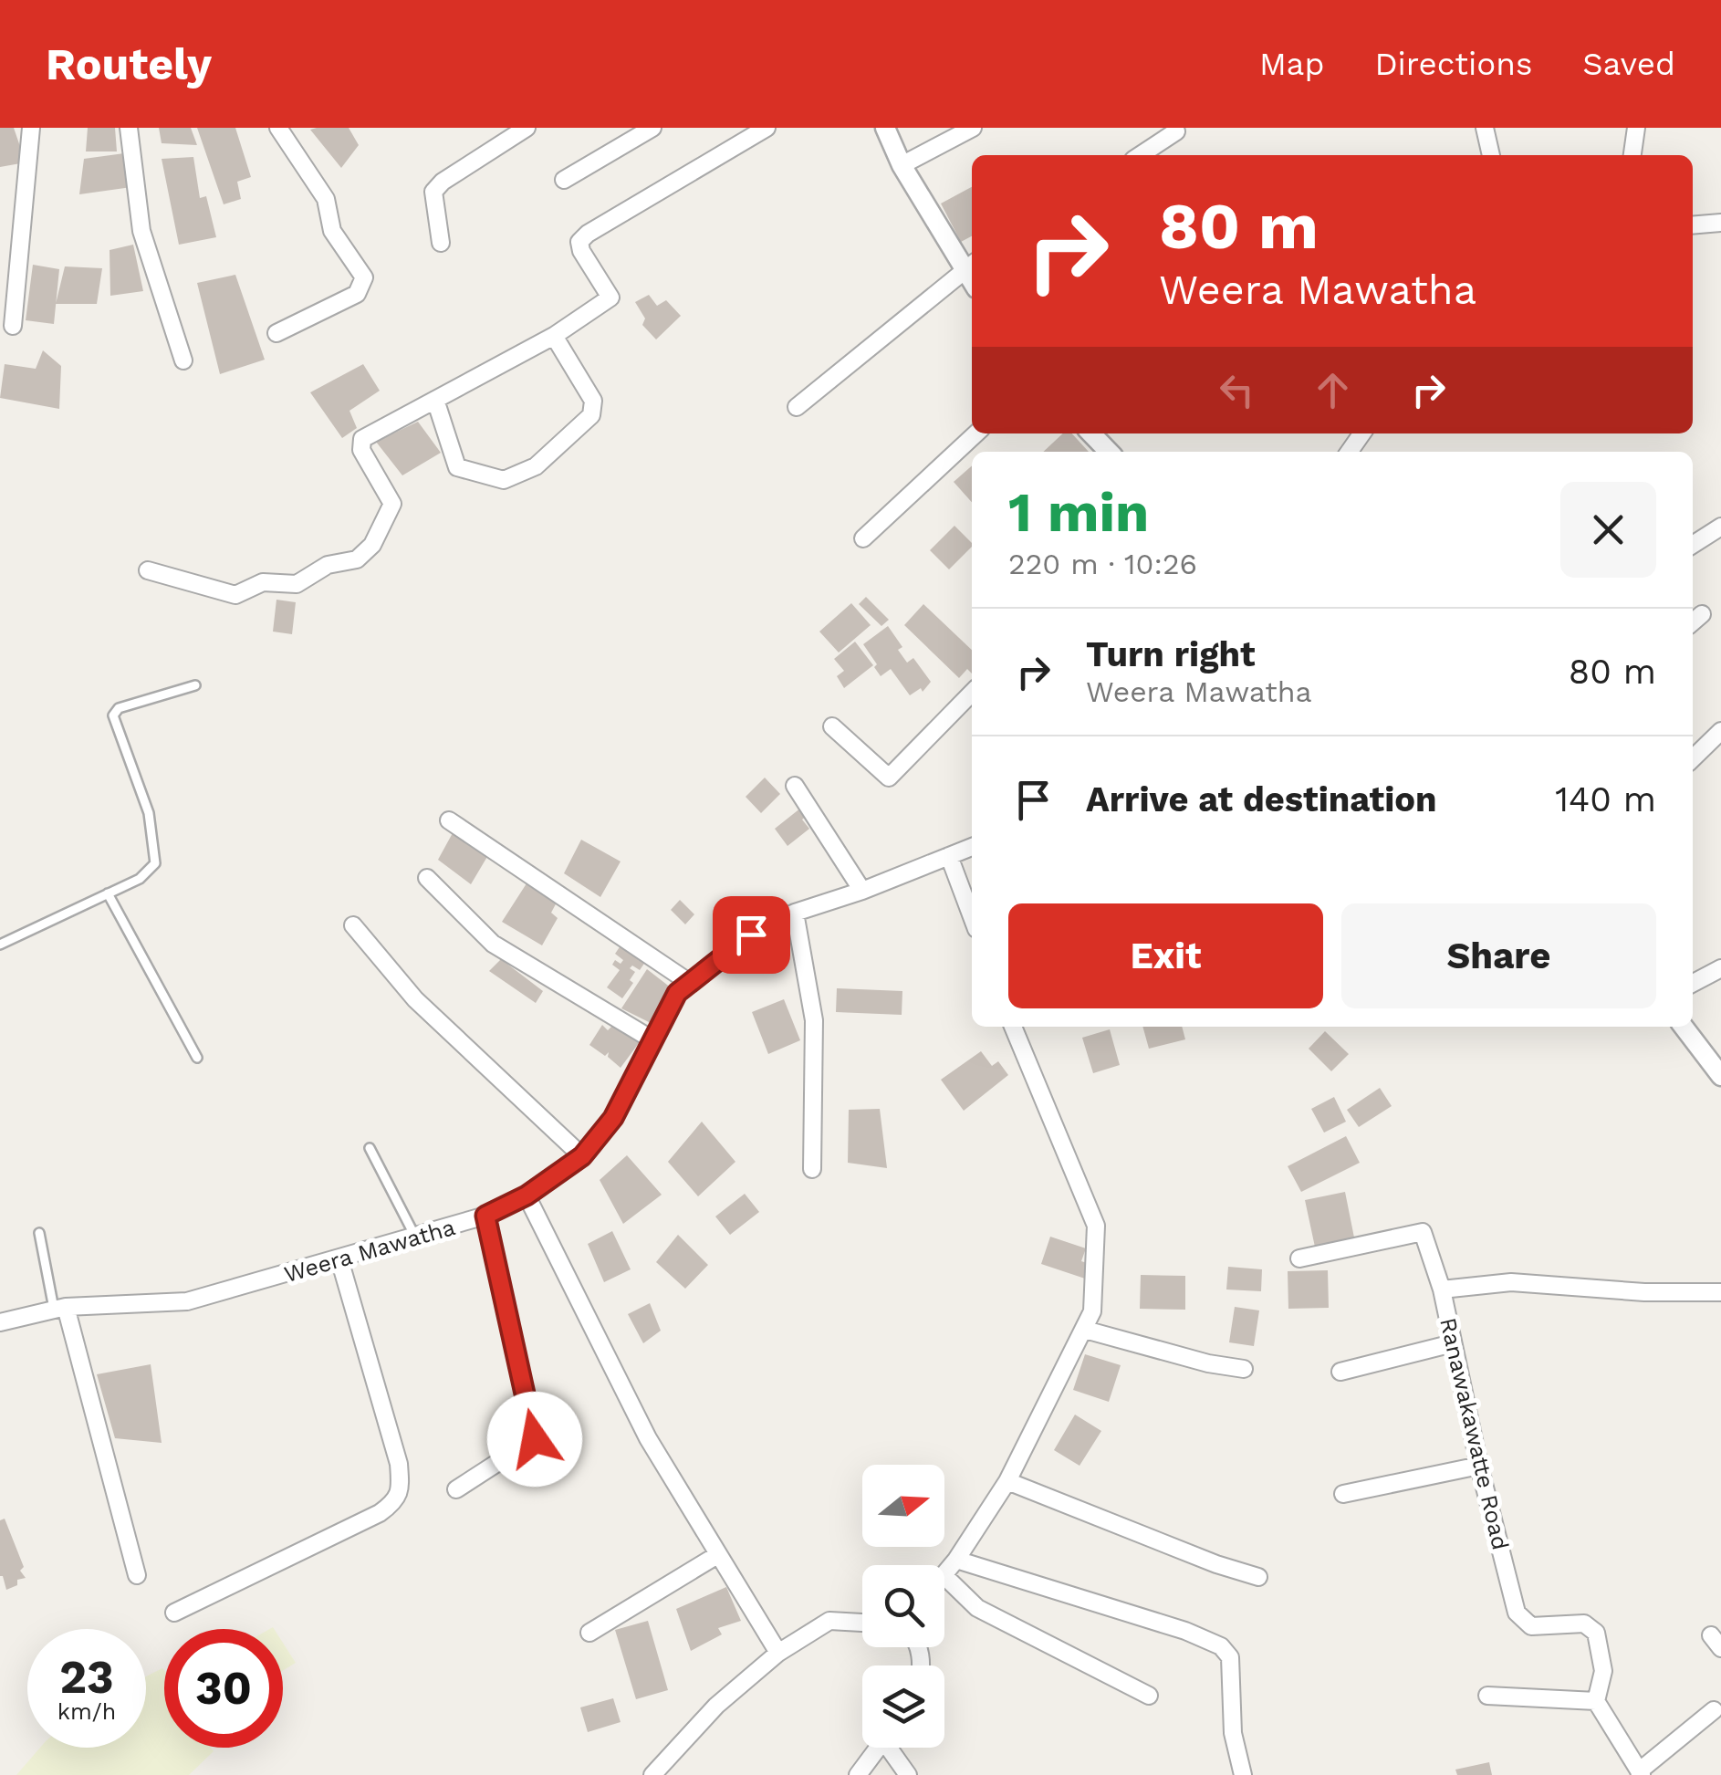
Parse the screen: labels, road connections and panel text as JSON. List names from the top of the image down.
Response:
{
  "streets": {
    "street": ["Weera Mawatha", "Ranawakawatte Road"]
  },
  "north": "right",
  "page": {
    "header": "Routely",
    "nav": ["Map", "Directions", "Saved"],
    "turn": ["80 m", "Weera Mawatha"],
    "heading": ["1 min", "220 m · 10:26"],
    "list": [
      {
        "name": "Turn right",
        "note": "Weera Mawatha",
        "value": "80 m"
      },
      {
        "name": "Arrive at destination",
        "value": "140 m"
      }
    ],
    "buttons": ["Exit", "Share"],
    "speed": "23 km/h",
    "limit": "30"
  }
}
